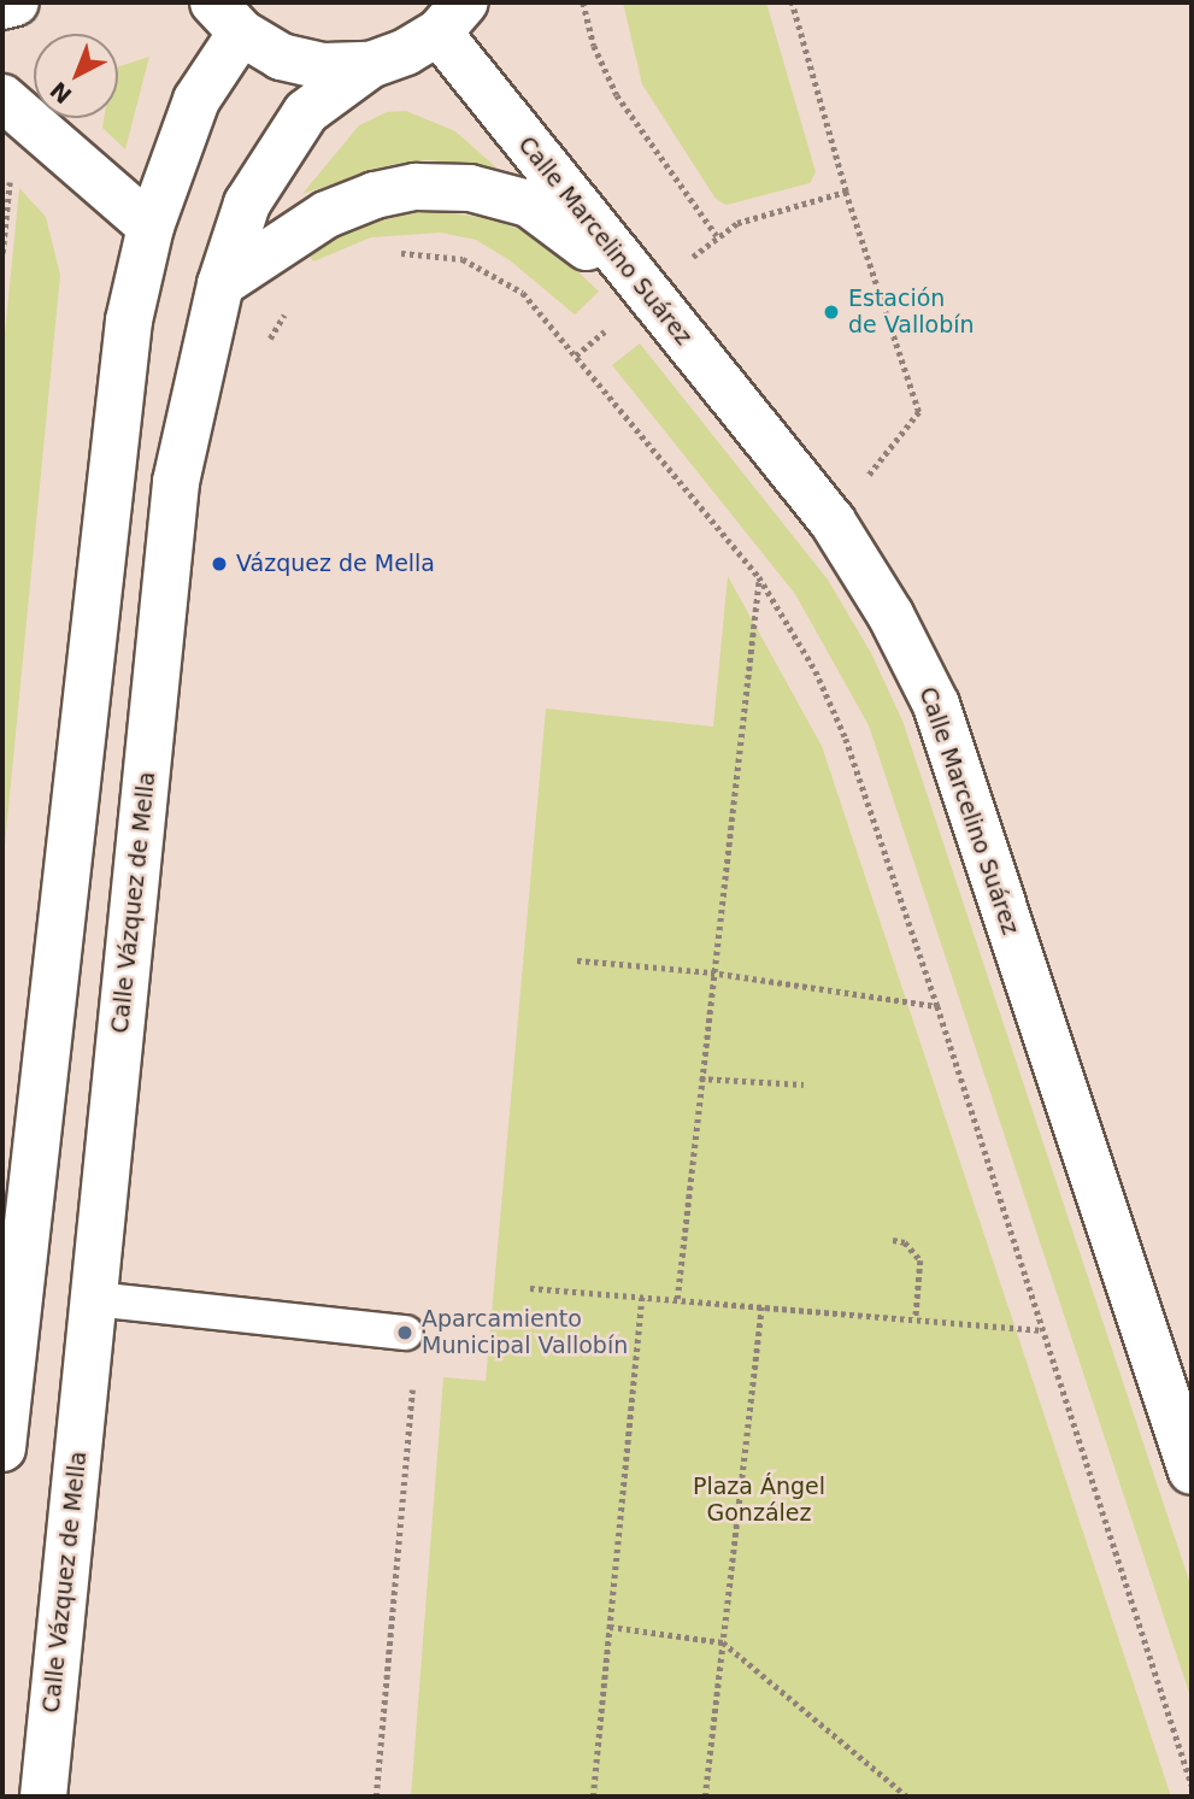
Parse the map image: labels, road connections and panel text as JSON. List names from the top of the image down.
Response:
{
  "streets": {
    "street": ["Calle Marcelino Suárez", "Calle Vázquez de Mella"]
  },
  "parks": ["Plaza Ángel González"],
  "places": ["Estación de Vallobín", "Vázquez de Mella", "Aparcamiento Municipal Vallobín"],
  "north": "bottom left"
}
